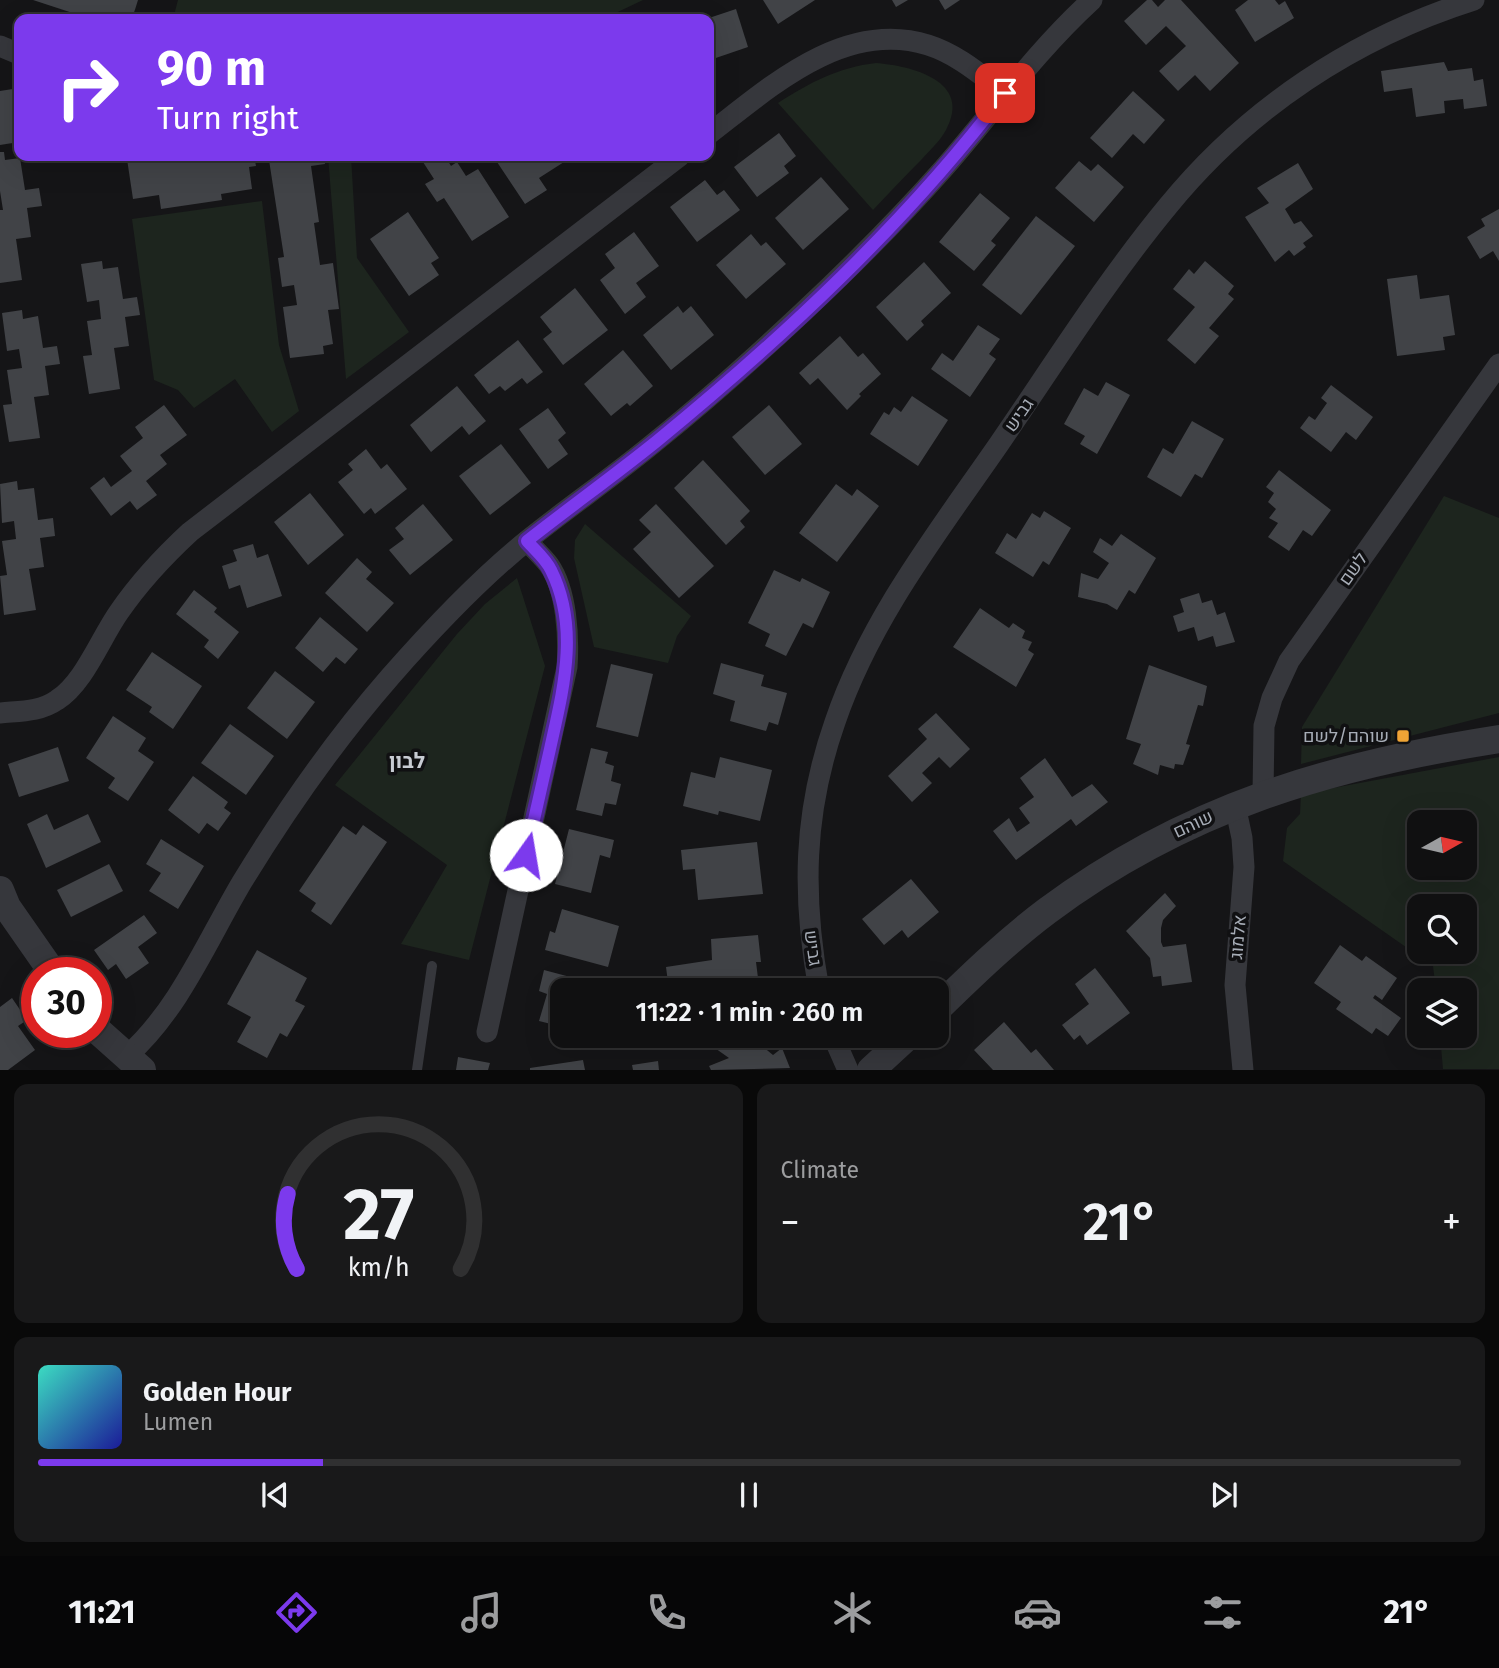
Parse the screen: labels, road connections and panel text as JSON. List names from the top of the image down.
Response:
{
  "streets": {
    "street": [
      "גביש",
      "לשם",
      "שוהם",
      "אלמוג"
    ]
  },
  "crossings": [
    ["לשם", "שוהם"],
    ["שוהם", "אלמוג"]
  ],
  "districts": ["לבון"],
  "places": {
    "transit": ["שוהם/לשם"]
  },
  "north": "right",
  "page": {
    "turn": ["90 m", "Turn right"],
    "limit": "30",
    "trip": "11:22 · 1 min · 260 m",
    "tile": "Climate",
    "heat": ["−", "21°", "+"],
    "song": ["Golden Hour", "Lumen"],
    "tabs": ["11:21", "21°"],
    "gauge": ["27", "km/h"]
  }
}
